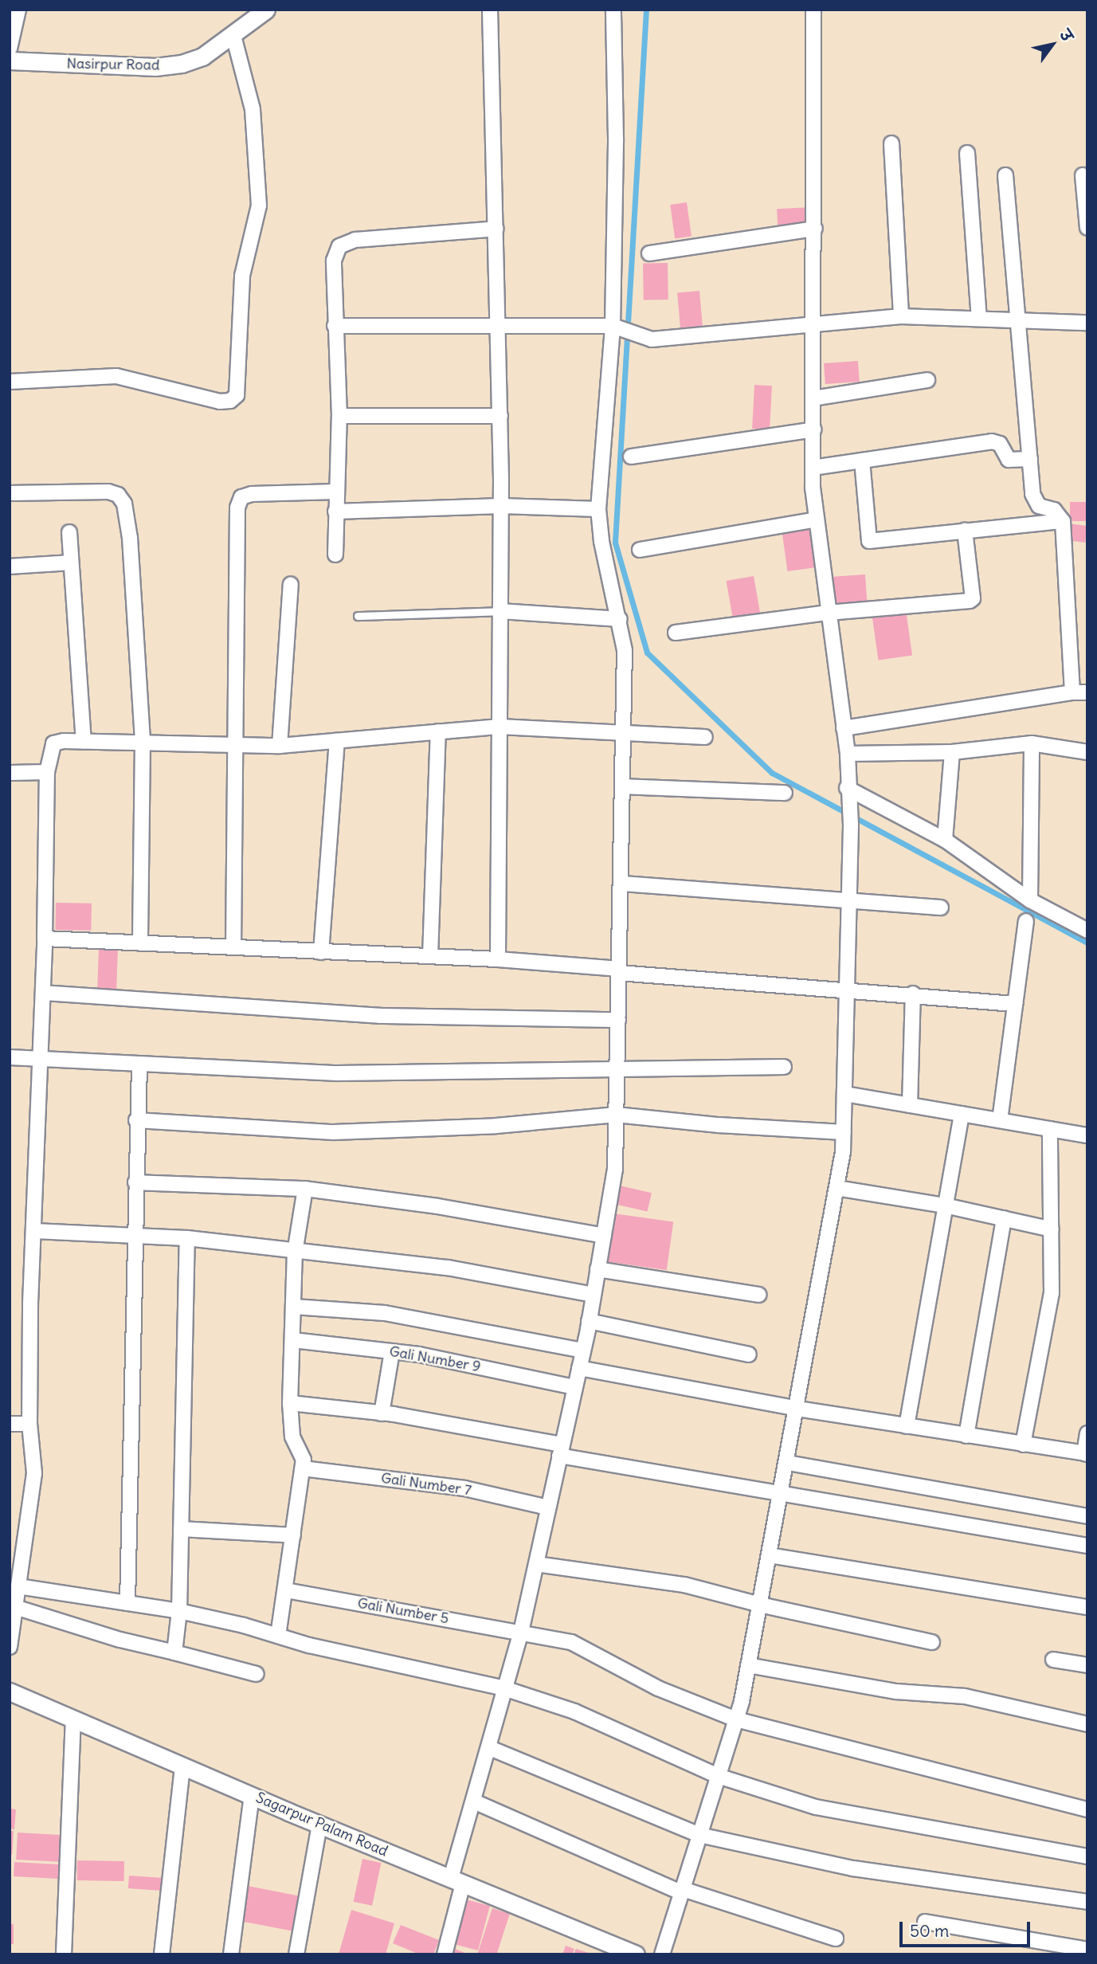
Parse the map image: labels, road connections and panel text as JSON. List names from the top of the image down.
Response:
{
  "streets": {
    "street": [
      "Nasirpur Road",
      "Gali Number 9",
      "Gali Number 7",
      "Gali Number 5",
      "Sagarpur Palam Road"
    ]
  },
  "scale_bar": "50 m",
  "north": "top right"
}
